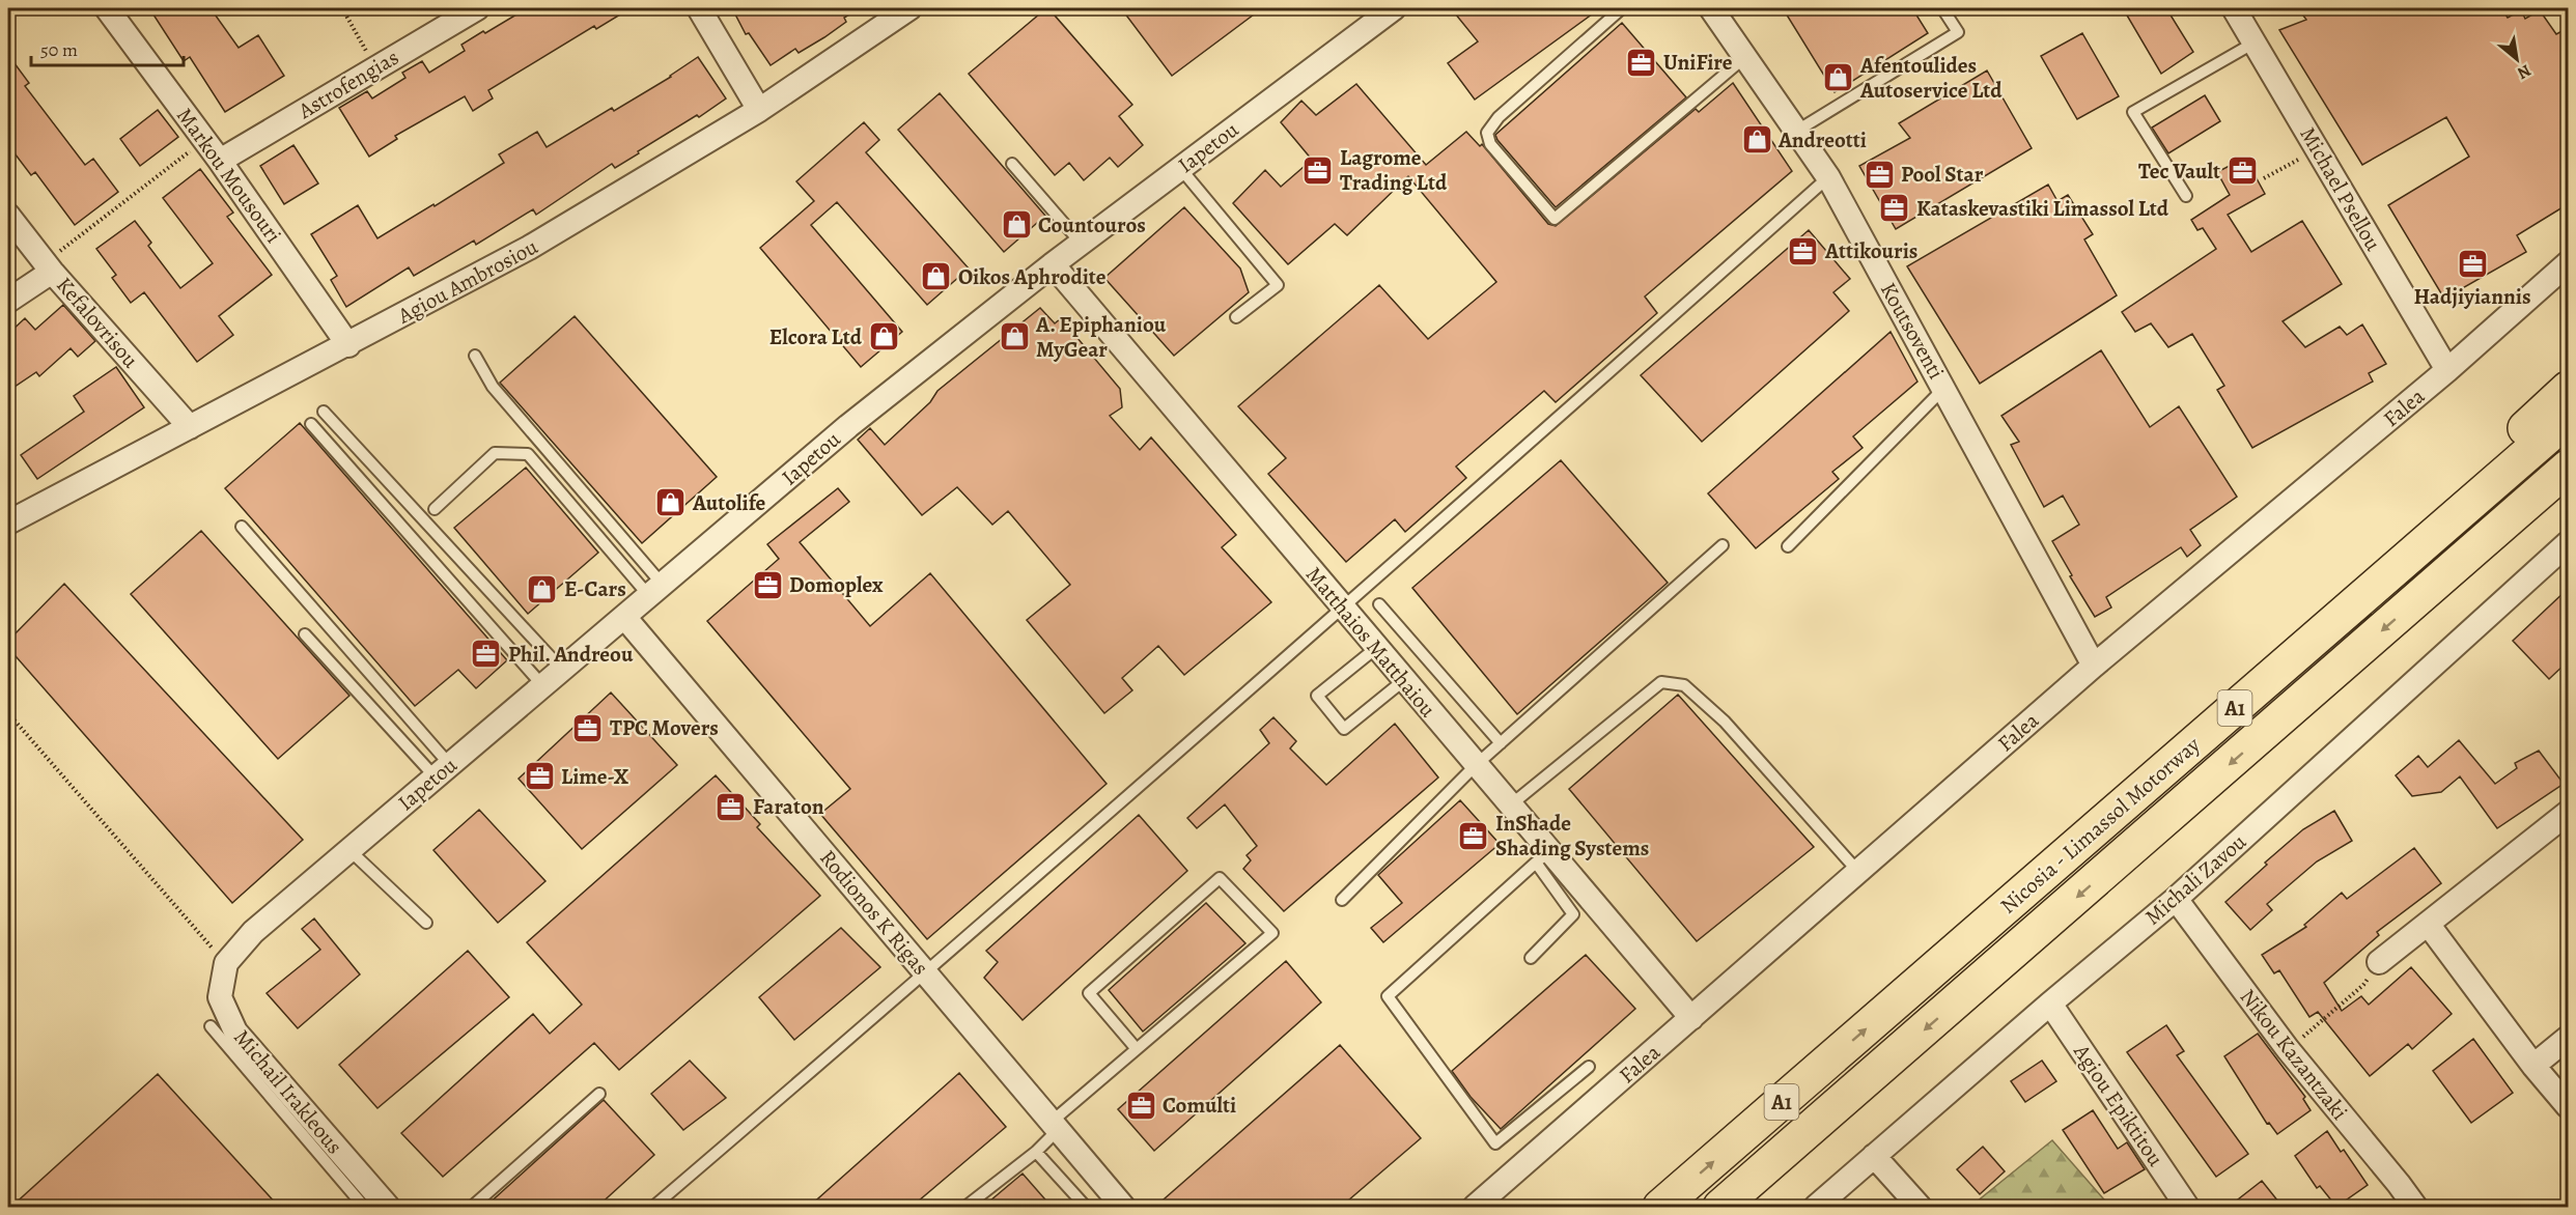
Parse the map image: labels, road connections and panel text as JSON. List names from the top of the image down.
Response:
{
  "streets": {
    "highway": ["A1", "Nicosia - Limassol Motorway"],
    "street": [
      "Astrofengias",
      "Iapetou",
      "Markou Mousouri",
      "Michael Psellou",
      "Agiou Ambrosiou",
      "Kefalovrisou",
      "Koutsoventi",
      "Falea",
      "Matthaios Matthaiou",
      "Michali Zavou",
      "Rodionos K Rigas",
      "Nikou Kazantzaki",
      "Michail Irakleous",
      "Agiou Epiktitou"
    ]
  },
  "crossings": [
    ["Astrofengias", "Markou Mousouri"],
    ["Iapetou", "Matthaios Matthaiou"],
    ["Iapetou", "Rodionos K Rigas"],
    ["Iapetou", "Michail Irakleous"],
    ["Markou Mousouri", "Agiou Ambrosiou"],
    ["Michael Psellou", "Falea"],
    ["Agiou Ambrosiou", "Kefalovrisou"],
    ["Koutsoventi", "Falea"],
    ["Falea", "Matthaios Matthaiou"],
    ["Michali Zavou", "Nikou Kazantzaki"],
    ["Michali Zavou", "Agiou Epiktitou"]
  ],
  "places": {
    "office": [
      "UniFire",
      "Lagrome Trading Ltd",
      "Tec Vault",
      "Pool Star",
      "Kataskevastiki Limassol Ltd",
      "Attikouris",
      "Hadjiyiannis",
      "Domoplex",
      "Phil. Andreou",
      "TPC Movers",
      "Lime-X",
      "Faraton",
      "InShade Shading Systems",
      "Comulti"
    ],
    "shop": [
      "Afentoulides Autoservice Ltd",
      "Andreotti",
      "Countouros",
      "Oikos Aphrodite",
      "Elcora Ltd",
      "A. Epiphaniou MyGear",
      "Autolife",
      "E-Cars"
    ]
  },
  "scale_bar": "50 m",
  "north": "bottom right"
}
